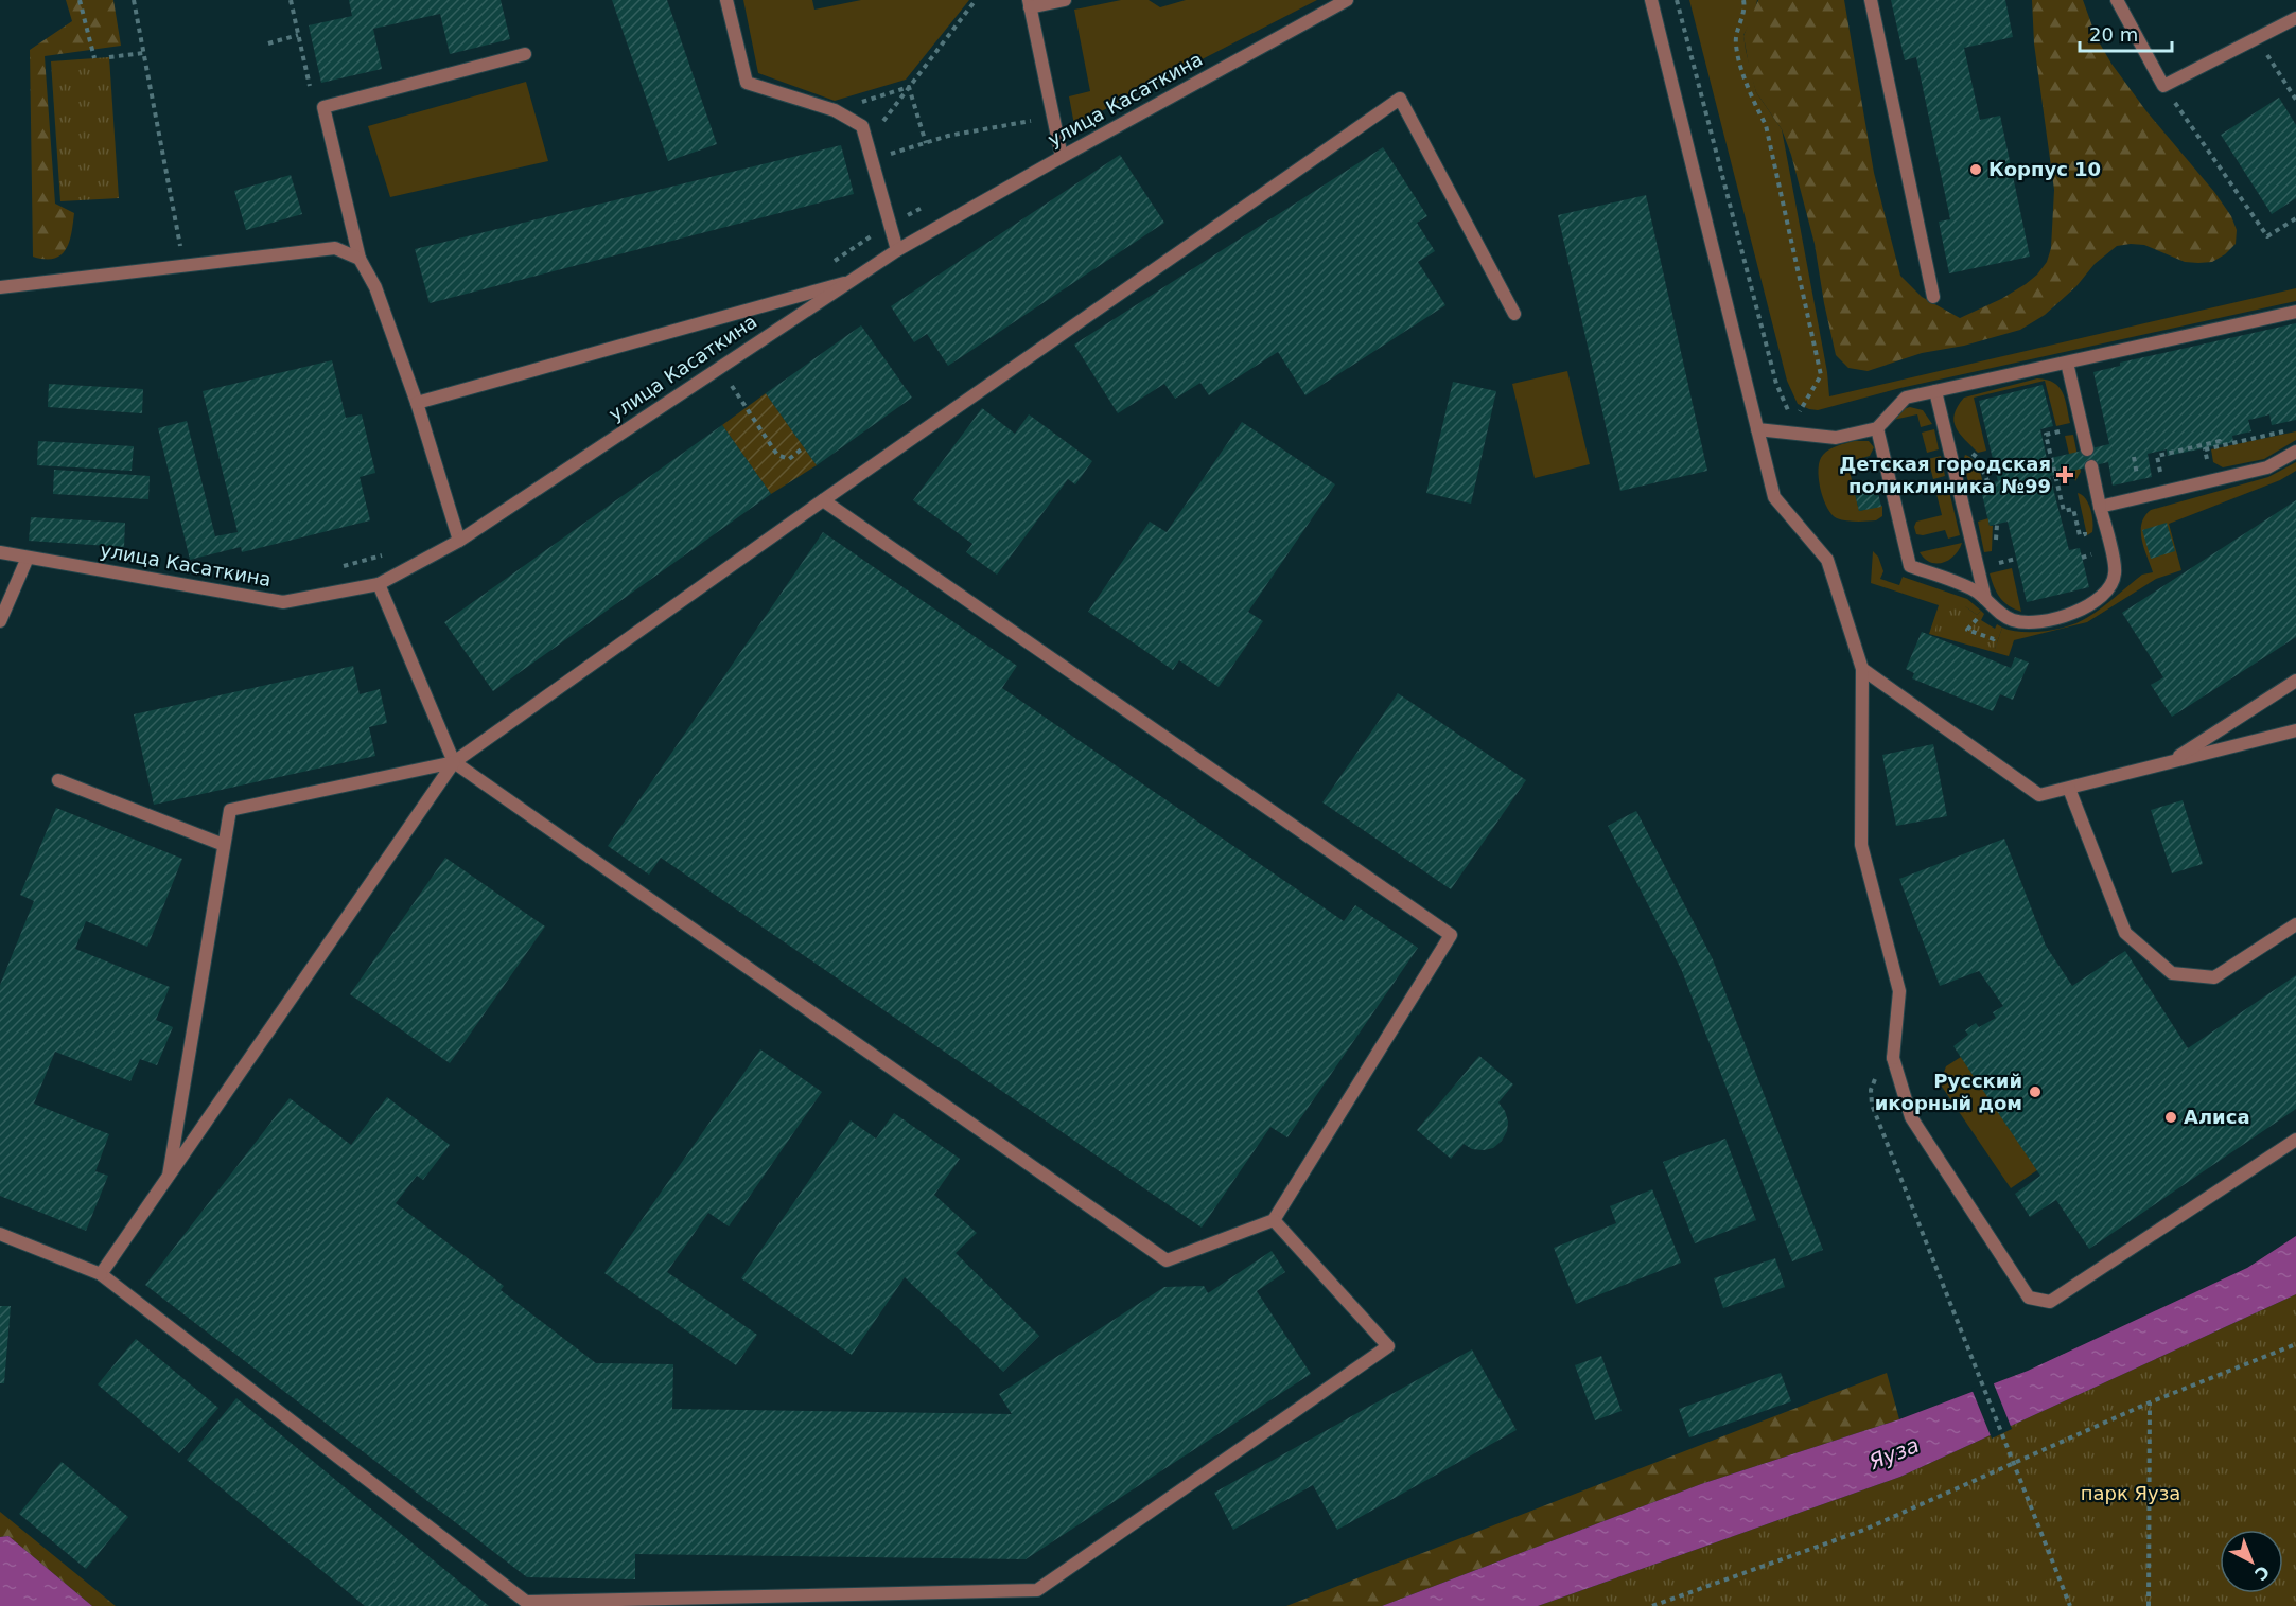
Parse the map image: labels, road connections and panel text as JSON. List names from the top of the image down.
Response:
{
  "streets": {
    "street": ["улица Касаткина"]
  },
  "water": ["Яуза"],
  "parks": ["парк Яуза"],
  "places": {
    "other": ["Корпус 10", "Русский икорный дом", "Алиса"],
    "health": ["Детская городская поликлиника №99"]
  },
  "scale_bar": "20 m",
  "north": "bottom right"
}
